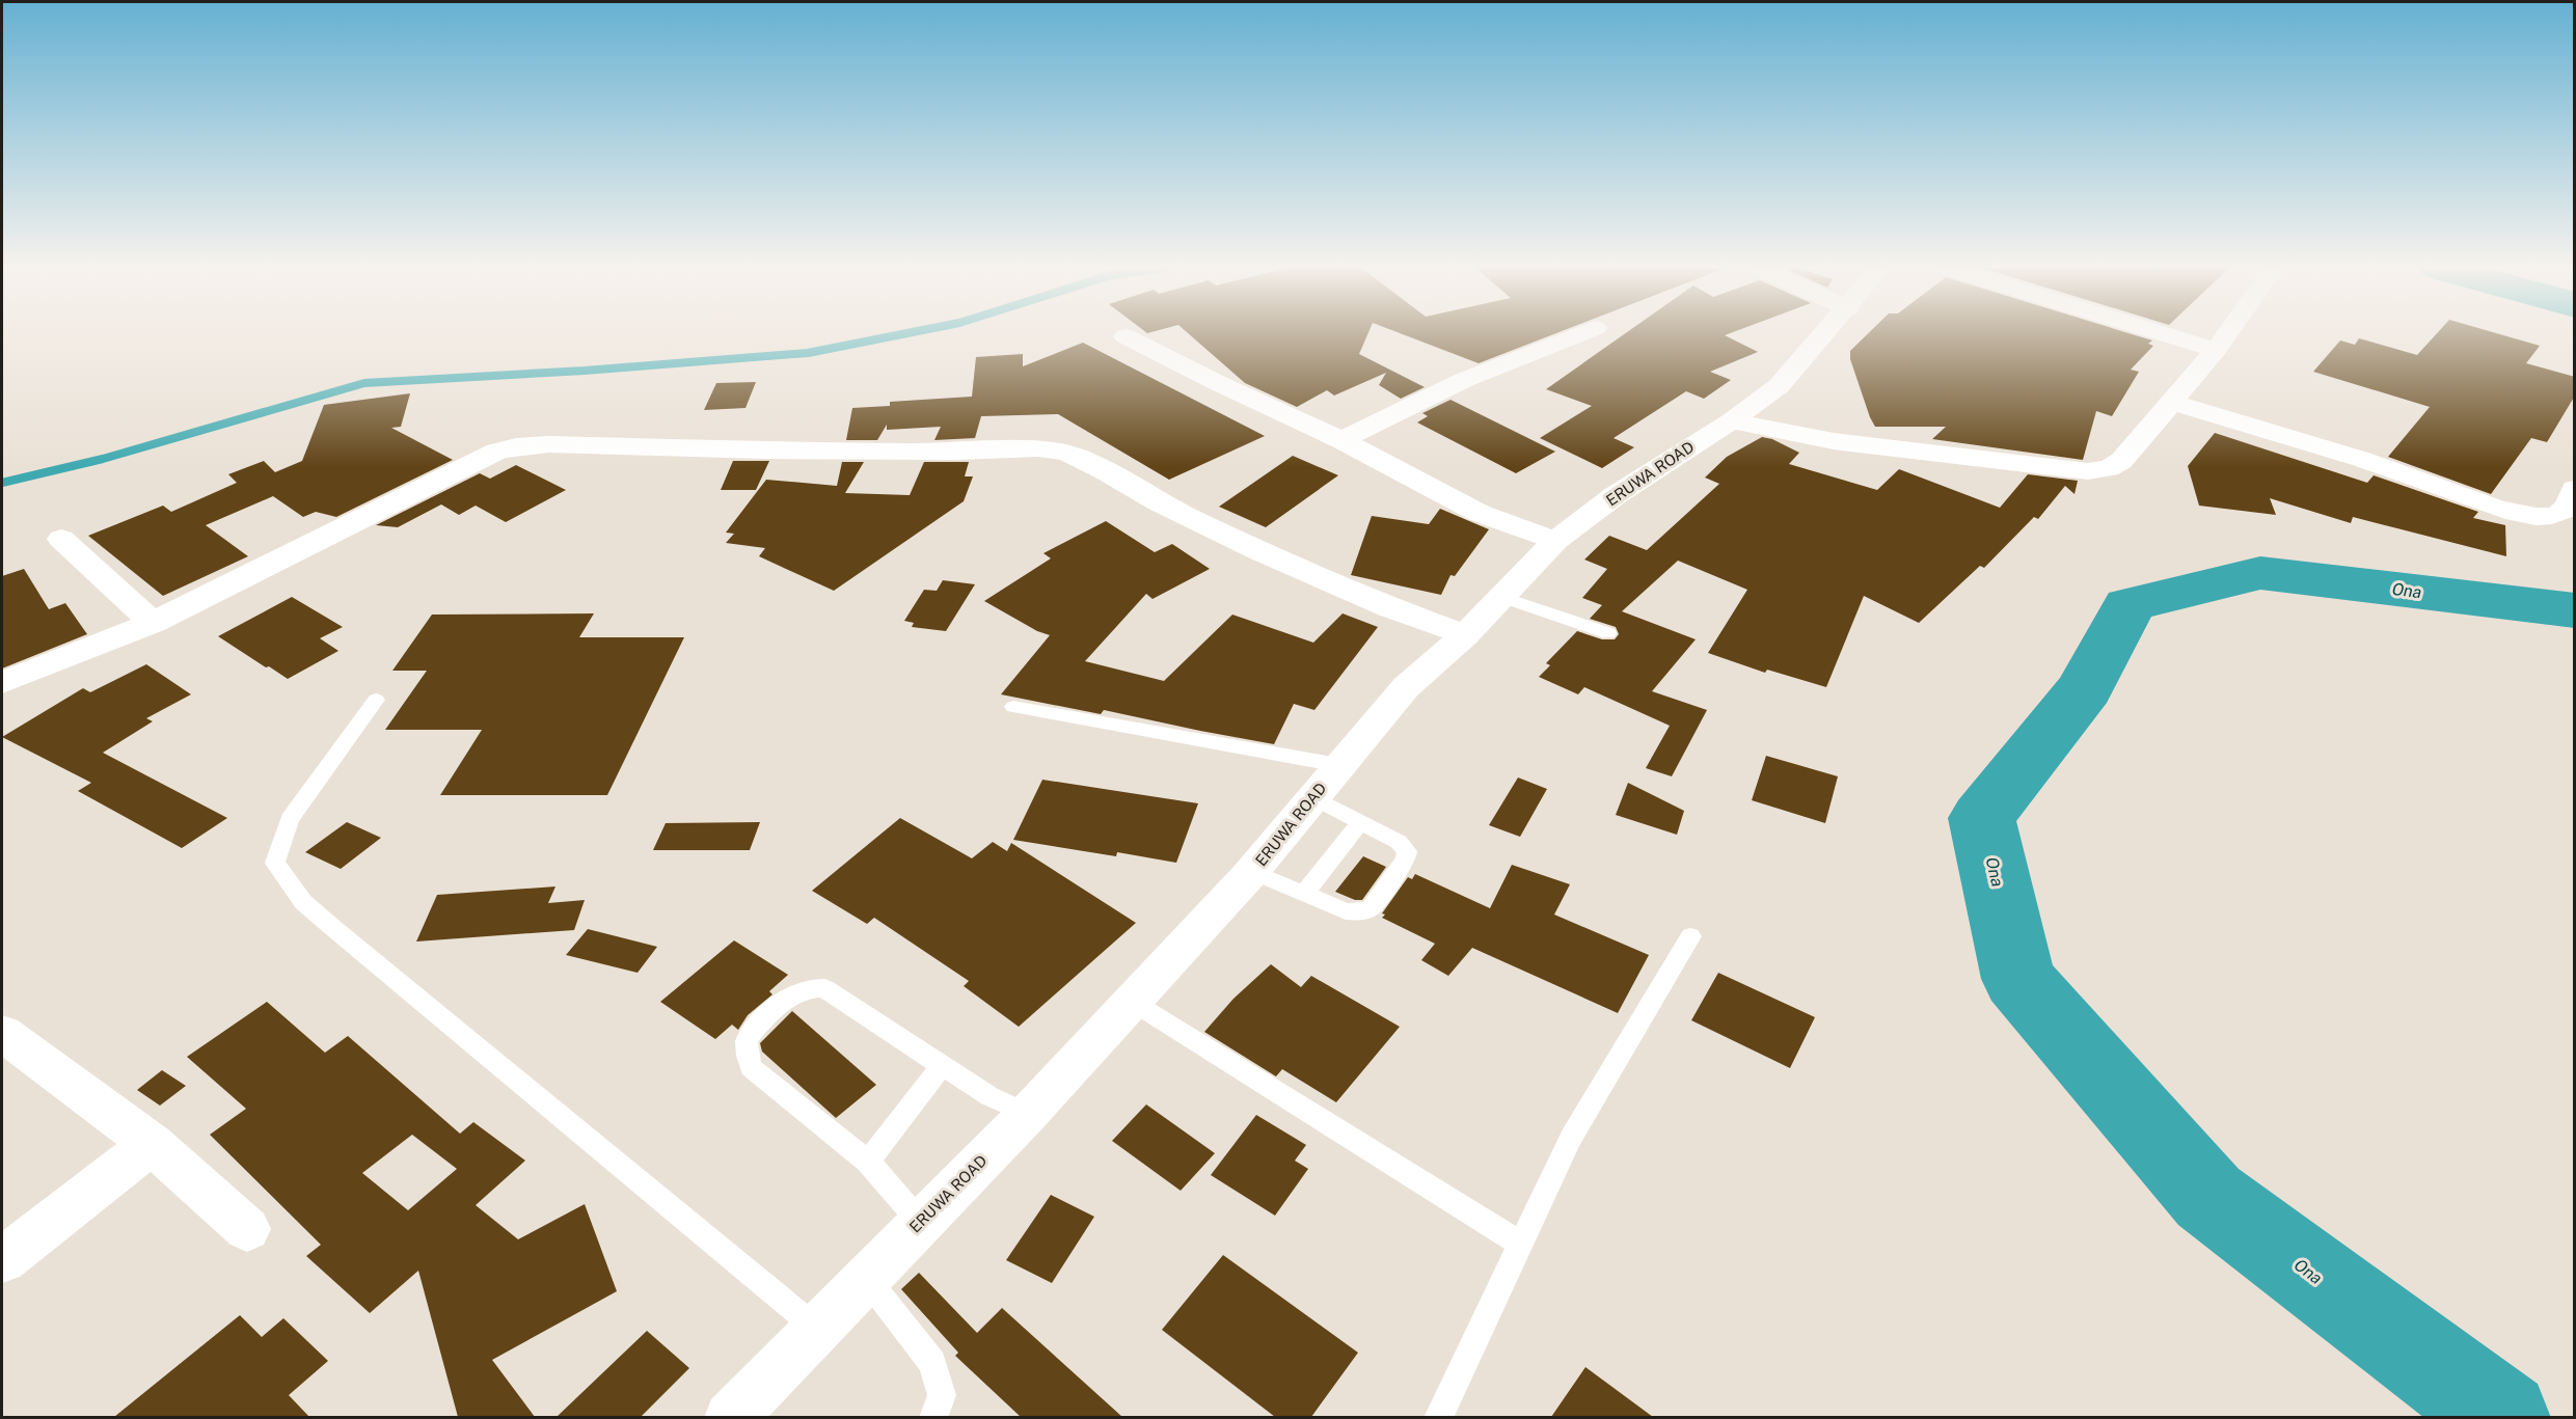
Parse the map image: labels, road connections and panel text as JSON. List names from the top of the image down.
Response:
{
  "streets": {
    "street": ["ERUWA ROAD"]
  },
  "water": ["Ona"]
}
